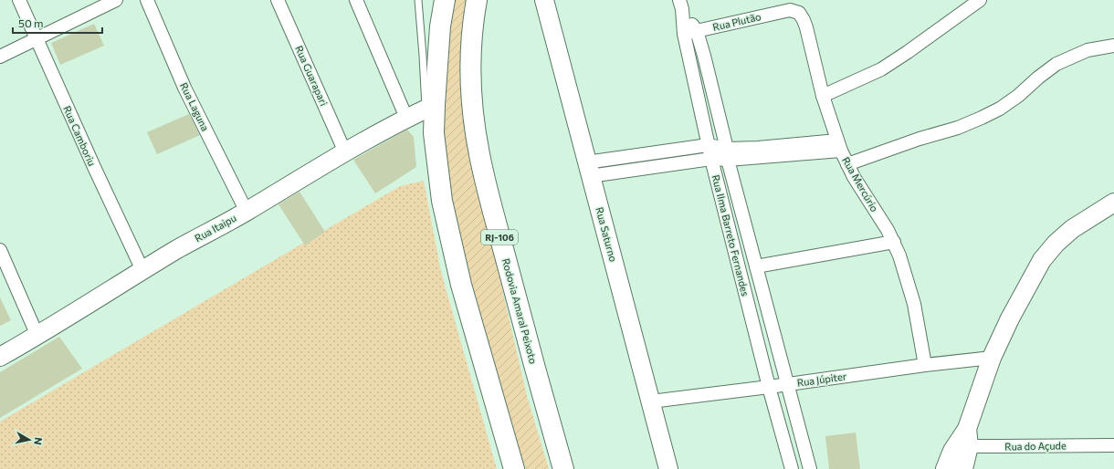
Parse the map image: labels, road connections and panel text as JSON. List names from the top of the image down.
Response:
{
  "streets": {
    "highway": ["RJ-106", "Rodovia Amaral Peixoto"],
    "street": [
      "Rua Plutão",
      "Rua Guarapari",
      "Rua Laguna",
      "Rua Camboriu",
      "Rua Mercúrio",
      "Rua Itaipu",
      "Rua Saturno",
      "Rua Ilma Barreto Fernandes",
      "Rua Júpiter",
      "Rua do Açude"
    ]
  },
  "crossings": [
    ["Rua Plutão", "Rua Mercúrio"],
    ["Rua Plutão", "Rua Ilma Barreto Fernandes"],
    ["Rua Guarapari", "Rua Itaipu"],
    ["Rua Laguna", "Rua Itaipu"],
    ["Rua Camboriu", "Rua Itaipu"],
    ["Rua Mercúrio", "Rua Júpiter"],
    ["Rua Saturno", "Rua Júpiter"],
    ["Rua Ilma Barreto Fernandes", "Rua Júpiter"]
  ],
  "scale_bar": "50 m",
  "north": "right"
}
